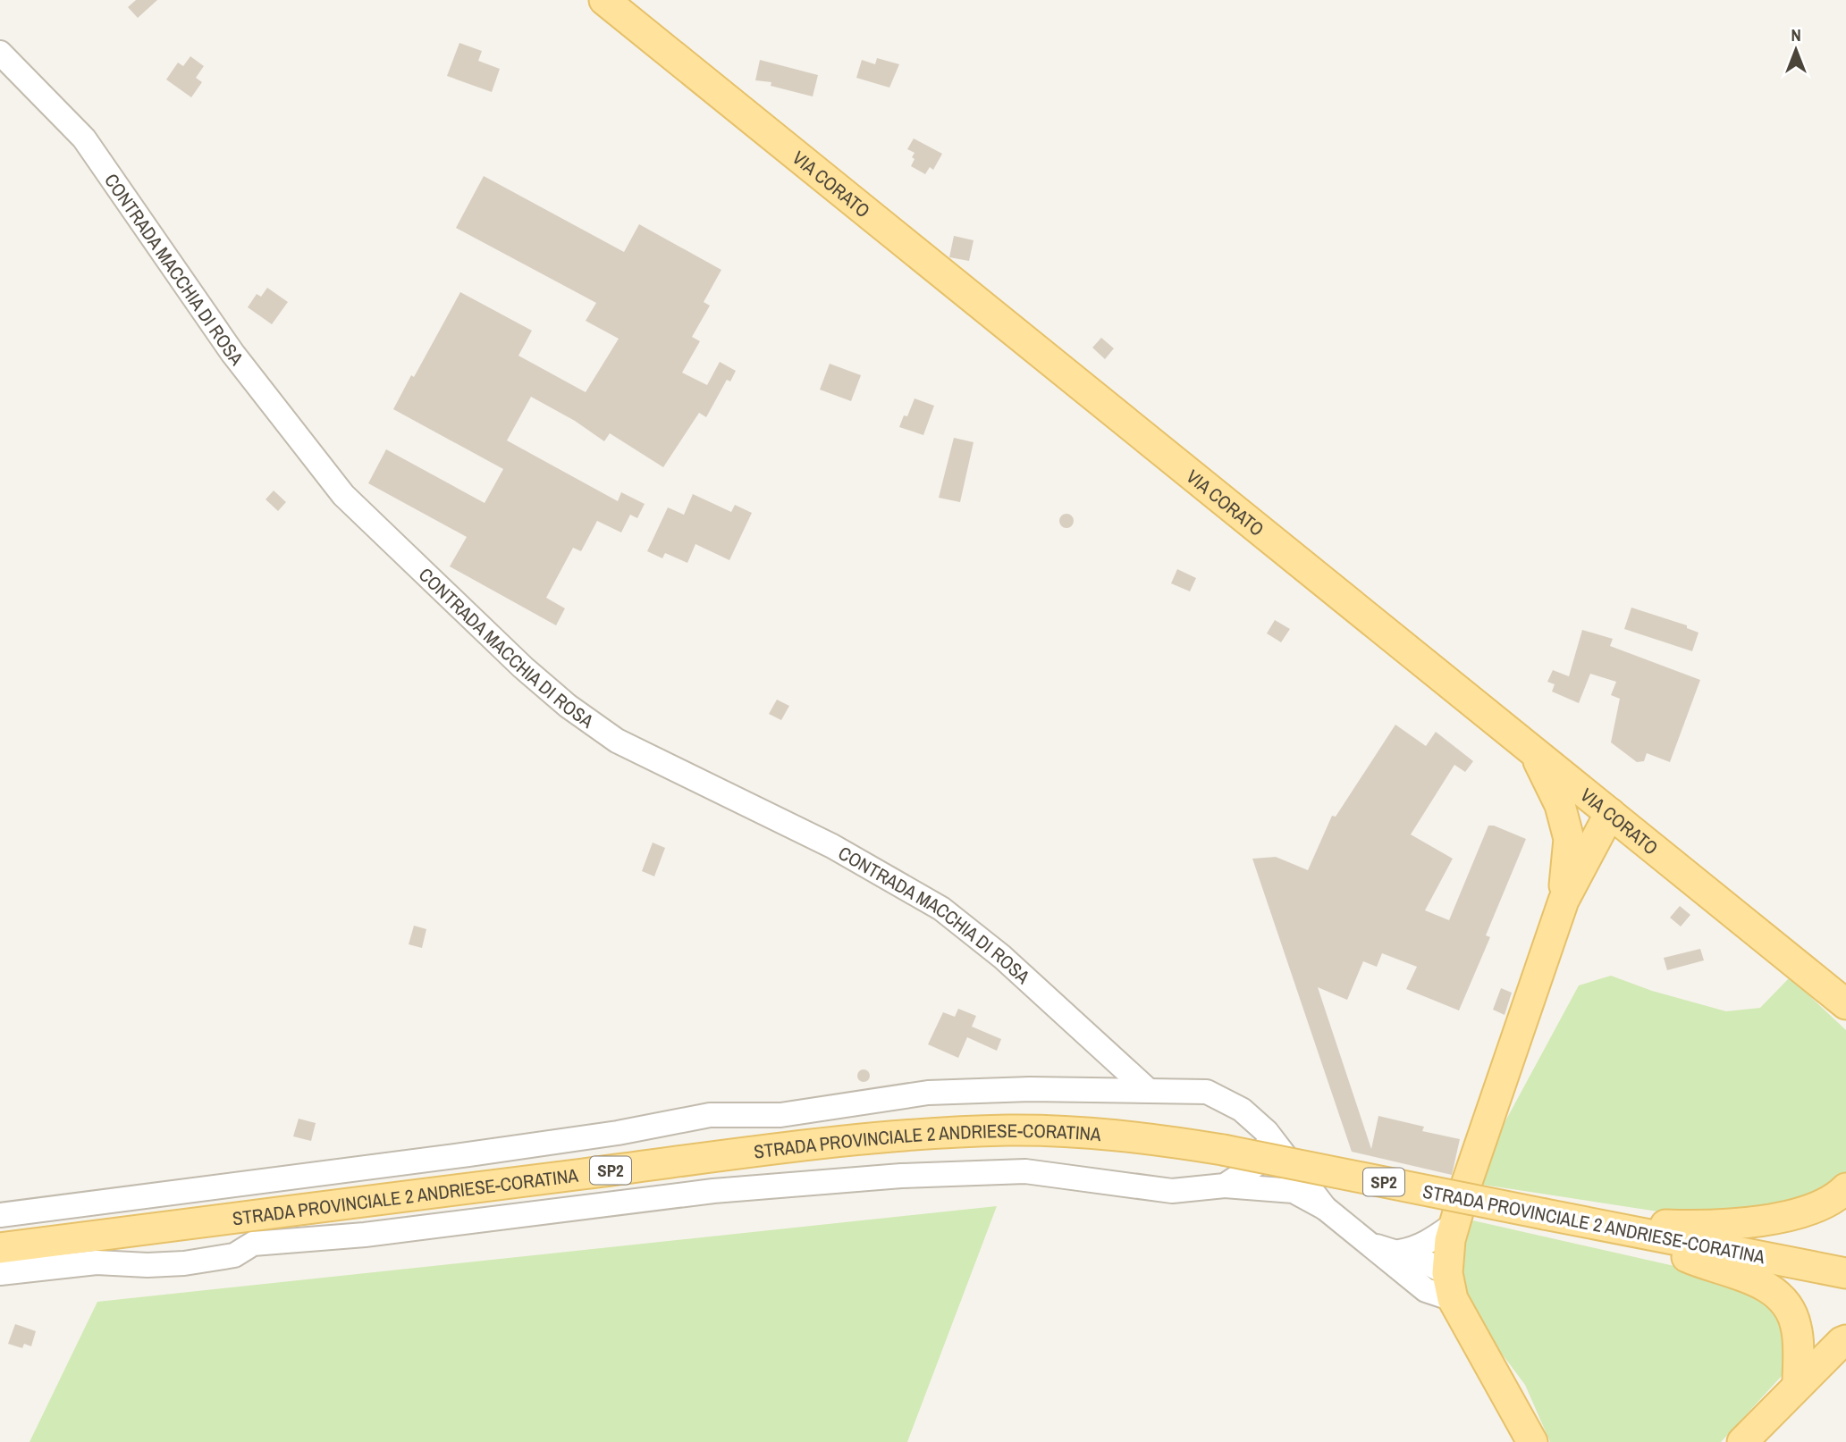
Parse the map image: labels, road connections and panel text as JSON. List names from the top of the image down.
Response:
{
  "streets": {
    "main road": ["VIA CORATO", "STRADA PROVINCIALE 2 ANDRIESE-CORATINA", "SP2"],
    "street": ["CONTRADA MACCHIA DI ROSA"]
  },
  "north": "top"
}
